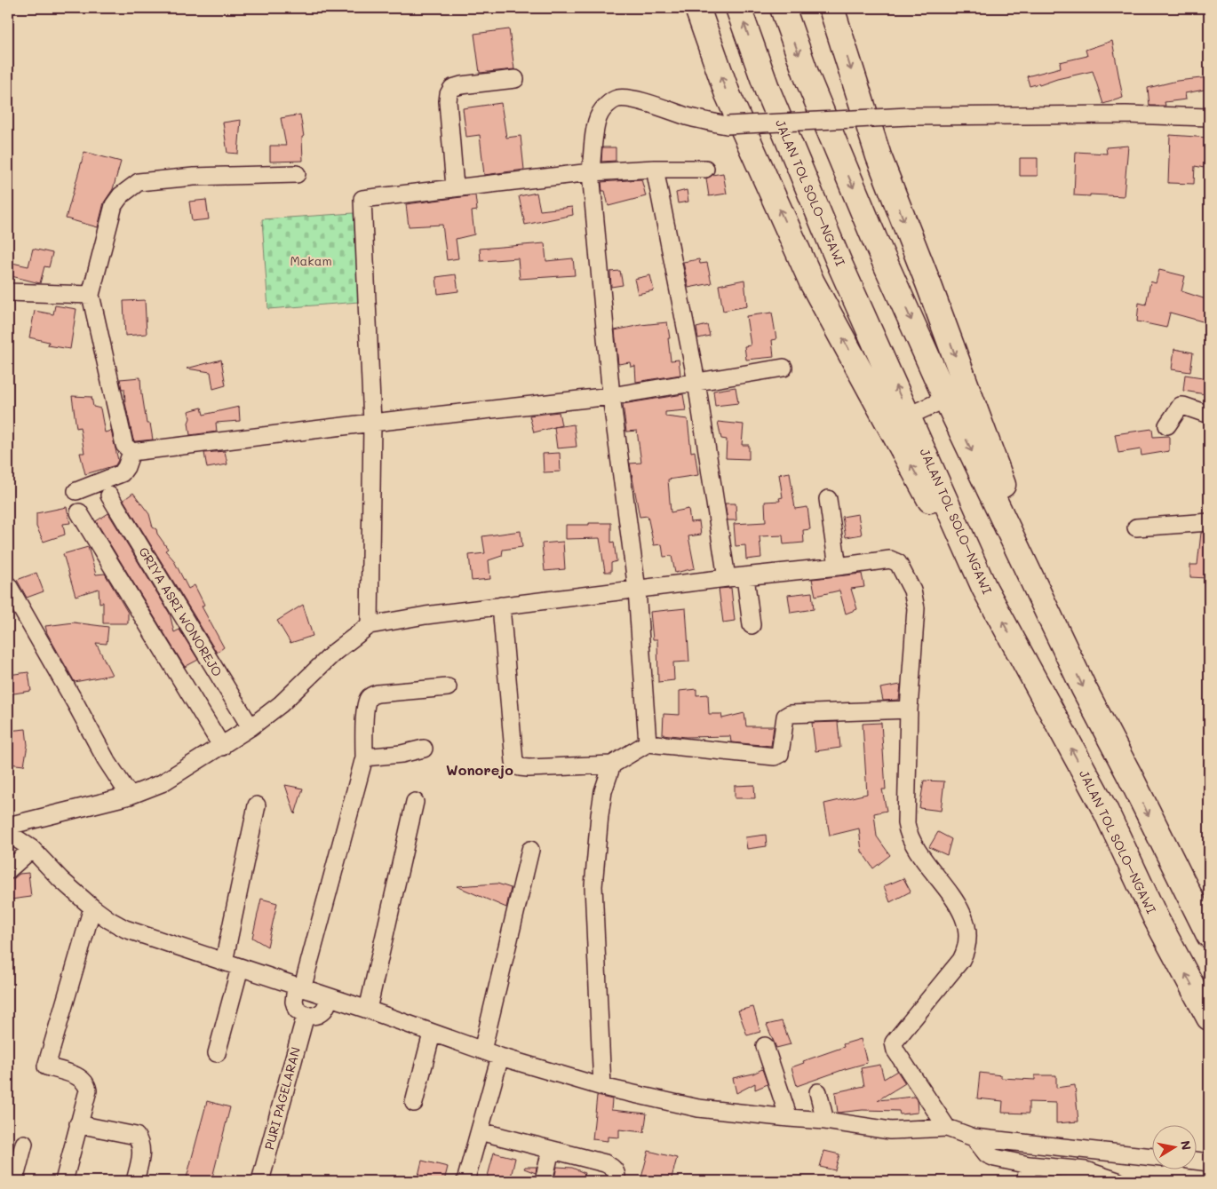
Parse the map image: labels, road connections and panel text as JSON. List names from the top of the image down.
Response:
{
  "streets": {
    "highway": ["JALAN TOL SOLO–NGAWI"],
    "street": ["GRIYA ASRI WONOREJO", "PURI PAGELARAN"]
  },
  "districts": ["Wonorejo"],
  "parks": ["Makam"],
  "north": "right"
}
